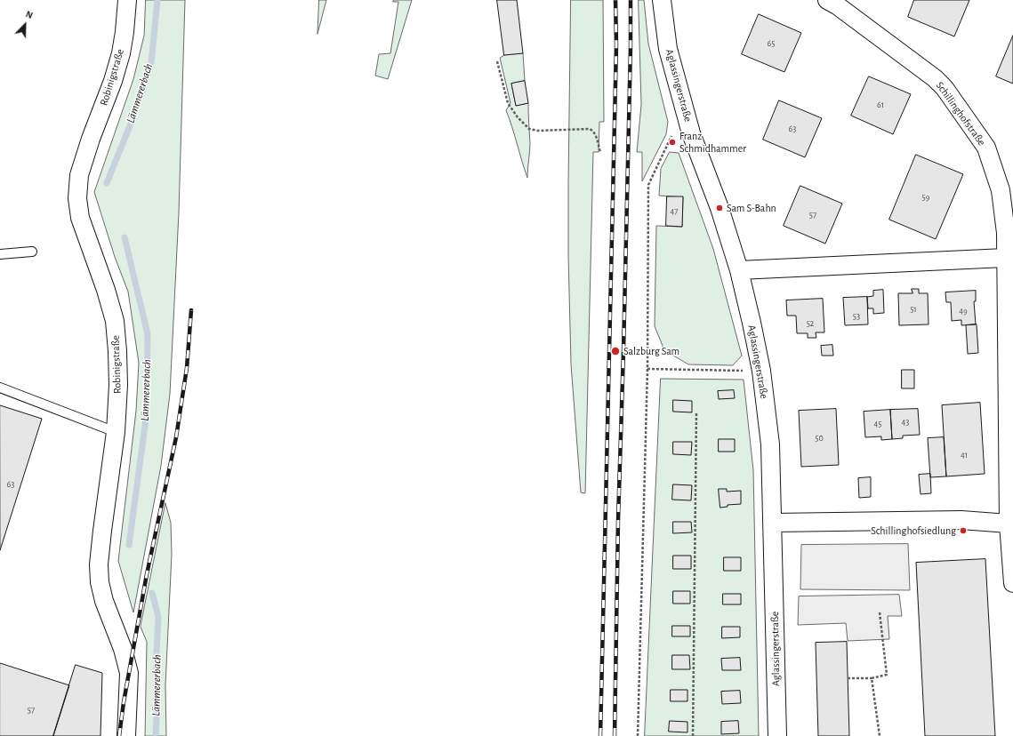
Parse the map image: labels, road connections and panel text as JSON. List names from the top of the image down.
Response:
{
  "streets": {
    "street": ["Robinigstraße", "Aglassingerstraße", "Schillinghofstraße"]
  },
  "water": ["Lämmererbach"],
  "places": [
    "Franz Schmidhammer",
    "Sam S-Bahn",
    "Salzburg Sam",
    "Schillinghofsiedlung"
  ],
  "house_numbers": [
    "65",
    "61",
    "63",
    "59",
    "47",
    "57",
    "51",
    "49",
    "53",
    "52",
    "43",
    "45",
    "50",
    "41",
    "63",
    "57"
  ],
  "north": "top right"
}
